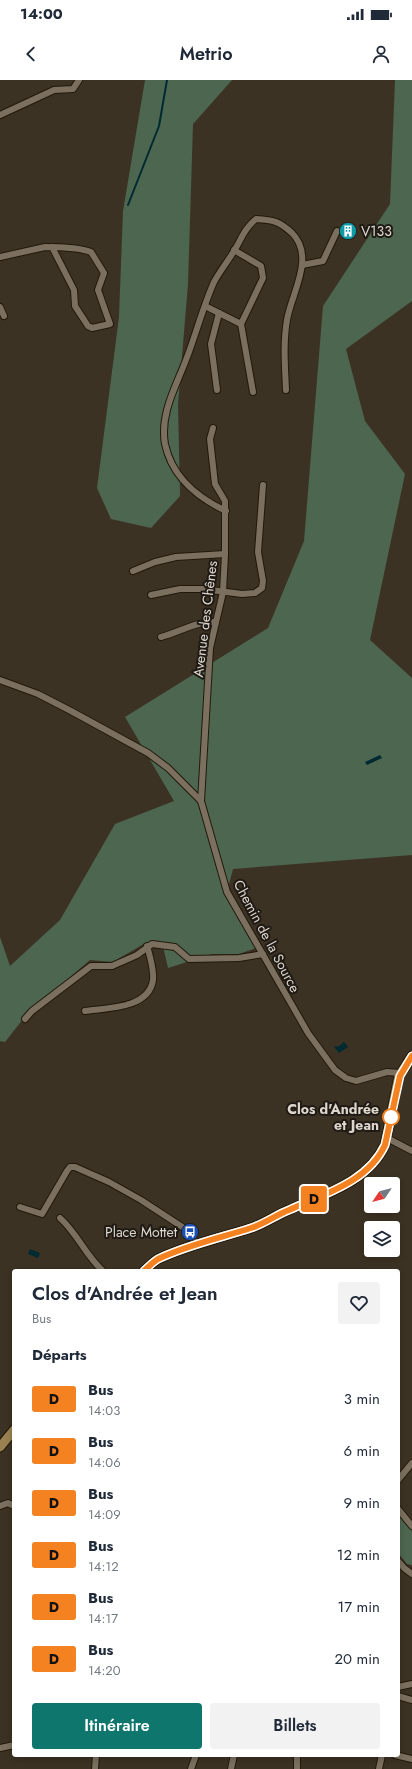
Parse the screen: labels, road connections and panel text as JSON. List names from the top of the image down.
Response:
{
  "streets": {
    "street": ["Avenue des Chênes", "Chemin de la Source"]
  },
  "crossings": [
    ["Avenue des Chênes", "Chemin de la Source"]
  ],
  "places": {
    "building": ["V133"],
    "other": ["Clos d'Andrée et Jean"],
    "bus stop": ["Place Mottet"]
  },
  "lines": ["bus line D"],
  "north": "bottom left",
  "page": {
    "status": "14:00",
    "header": "Metrio",
    "on_map": "D",
    "heading": [
      ["Clos d'Andrée et Jean", "Bus"],
      "Départs"
    ],
    "list": [
      {
        "mark": "D",
        "name": "Bus",
        "note": "14:03",
        "value": "3 min"
      },
      {
        "mark": "D",
        "name": "Bus",
        "note": "14:06",
        "value": "6 min"
      },
      {
        "mark": "D",
        "name": "Bus",
        "note": "14:09",
        "value": "9 min"
      },
      {
        "mark": "D",
        "name": "Bus",
        "note": "14:12",
        "value": "12 min"
      },
      {
        "mark": "D",
        "name": "Bus",
        "note": "14:17",
        "value": "17 min"
      },
      {
        "mark": "D",
        "name": "Bus",
        "note": "14:20",
        "value": "20 min"
      }
    ],
    "buttons": ["Itinéraire", "Billets"]
  }
}
